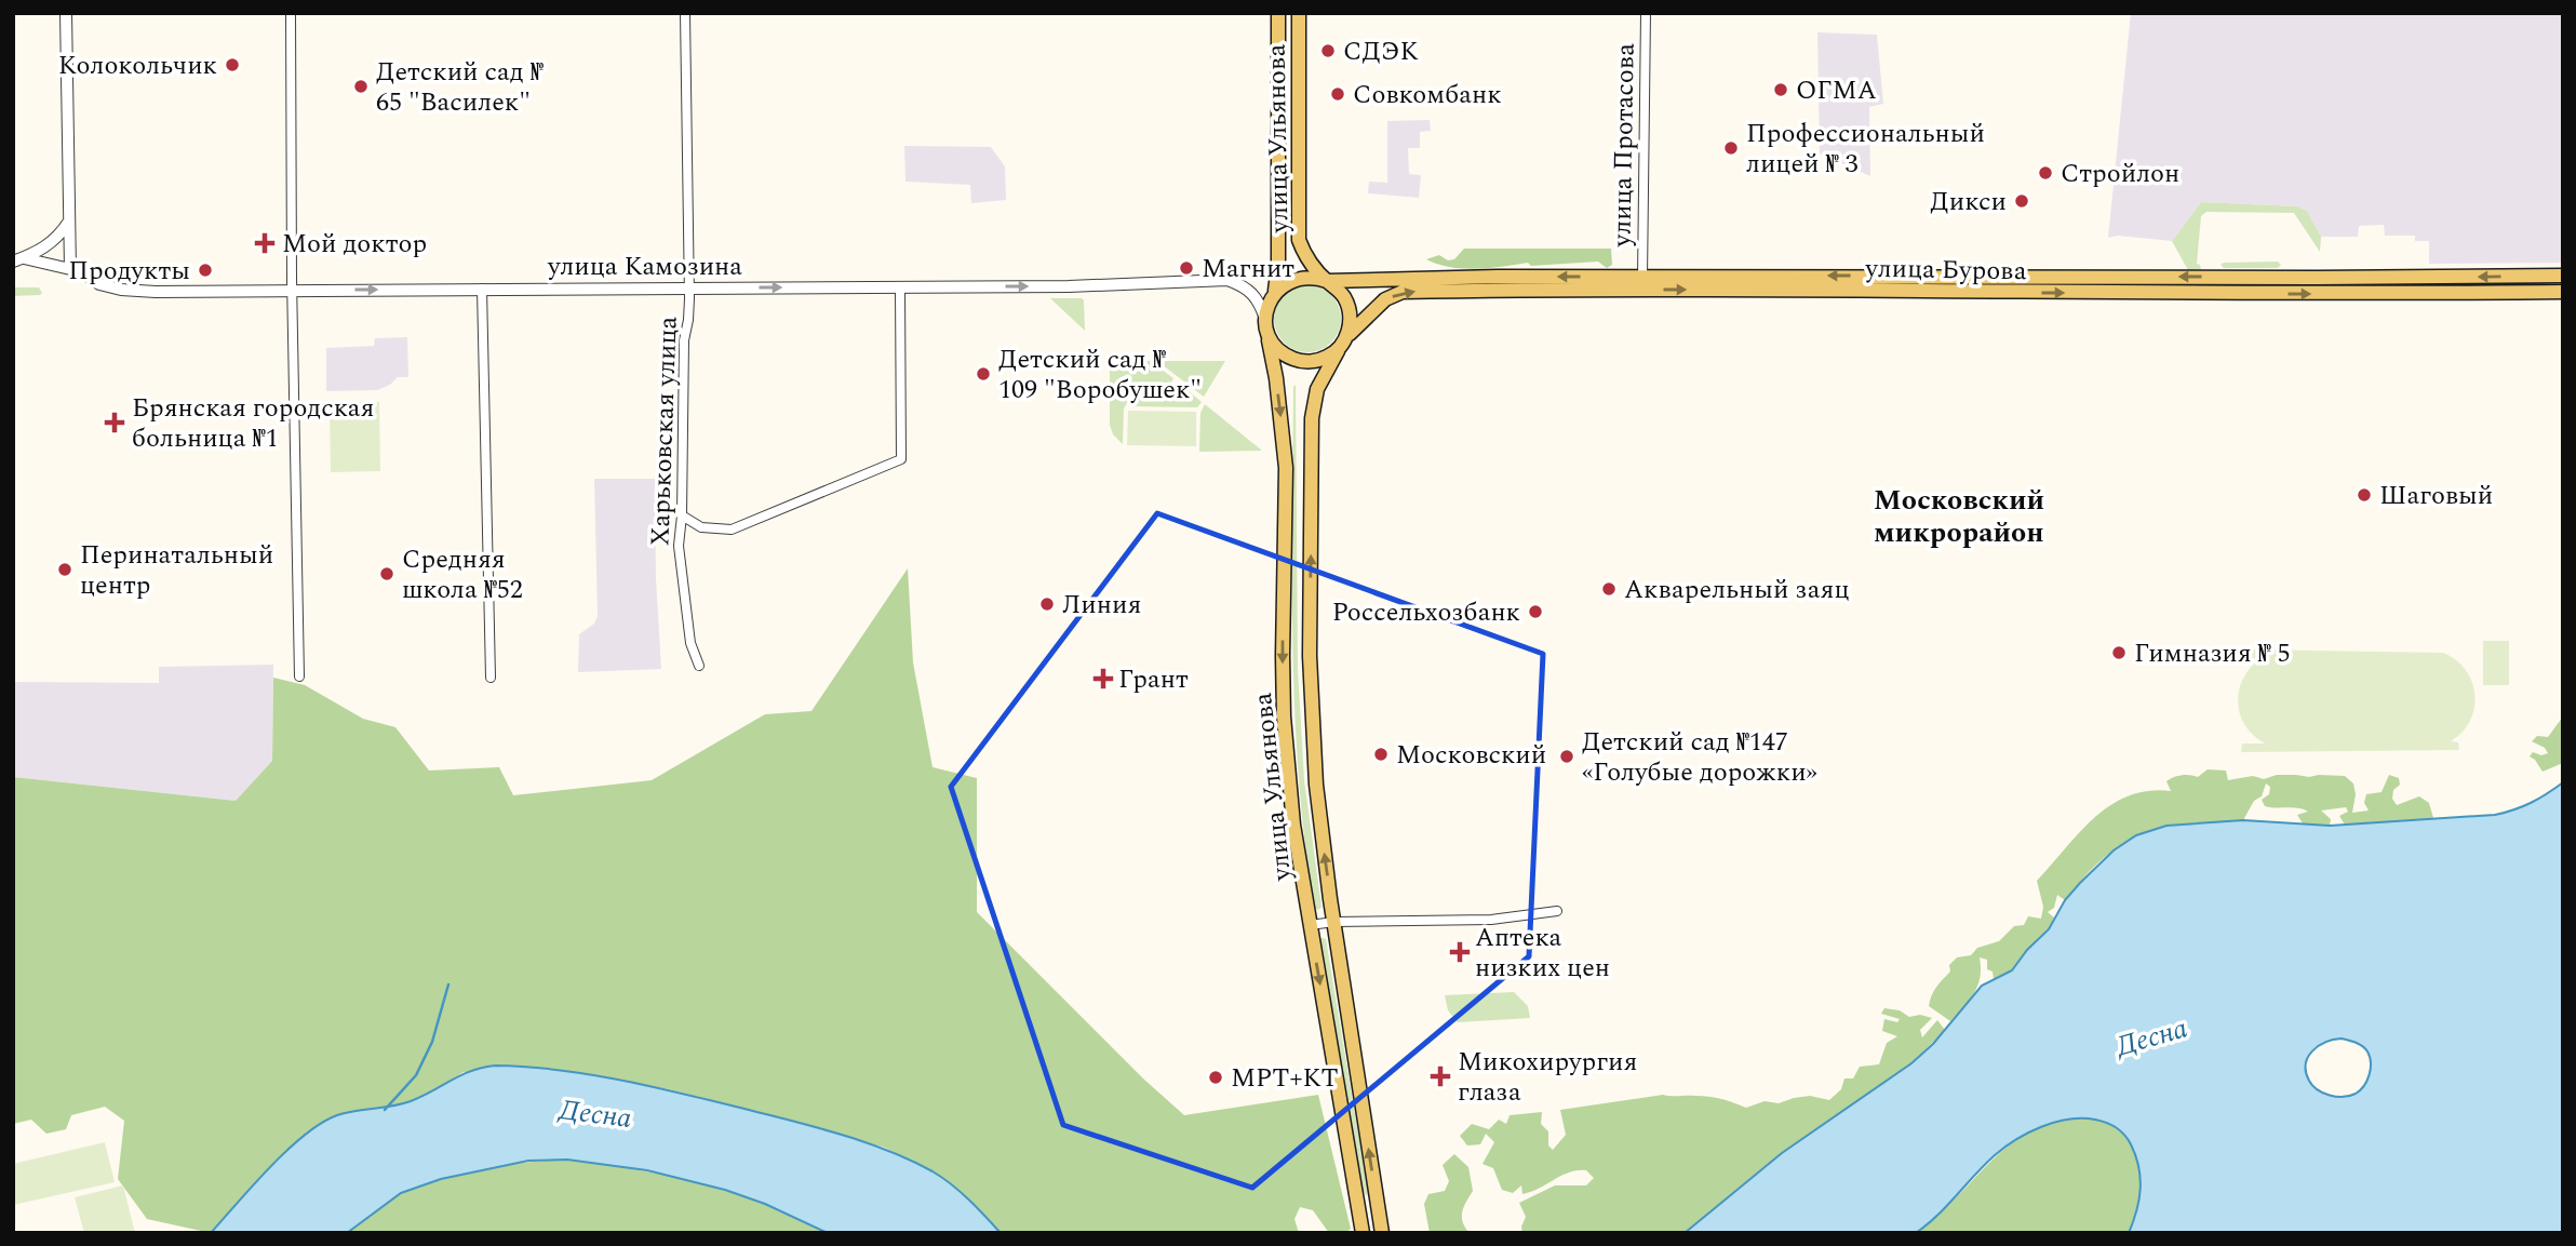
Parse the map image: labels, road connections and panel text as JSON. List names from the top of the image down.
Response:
{
  "streets": {
    "main road": ["улица Ульянова", "улица Бурова"],
    "street": ["улица Протасова", "улица Камозина", "Харьковская улица"]
  },
  "crossings": [
    ["улица Ульянова", "улица Камозина"],
    ["улица Ульянова", "улица Бурова"],
    ["улица Протасова", "улица Бурова"],
    ["улица Камозина", "улица Бурова"],
    ["улица Камозина", "Харьковская улица"]
  ],
  "one_way": ["улица Камозина"],
  "districts": ["Московский микрорайон"],
  "water": ["Десна"],
  "places": {
    "other": [
      "СДЭК",
      "Колокольчик",
      "Детский сад № 65 \"Василек\"",
      "ОГМА",
      "Совкомбанк",
      "Профессиональный лицей № 3",
      "Стройлон",
      "Дикси",
      "Магнит",
      "Продукты",
      "Детский сад № 109 \"Воробушек\"",
      "Шаговый",
      "Перинатальный центр",
      "Средняя школа №52",
      "Акварельный заяц",
      "Линия",
      "Россельхозбанк",
      "Гимназия № 5",
      "Московский",
      "Детский сад №147 «Голубые дорожки»",
      "МРТ+КТ"
    ],
    "health": [
      "Мой доктор",
      "Брянская городская больница №1",
      "Грант",
      "Аптека низких цен",
      "Микохирургия глаза"
    ]
  }
}
